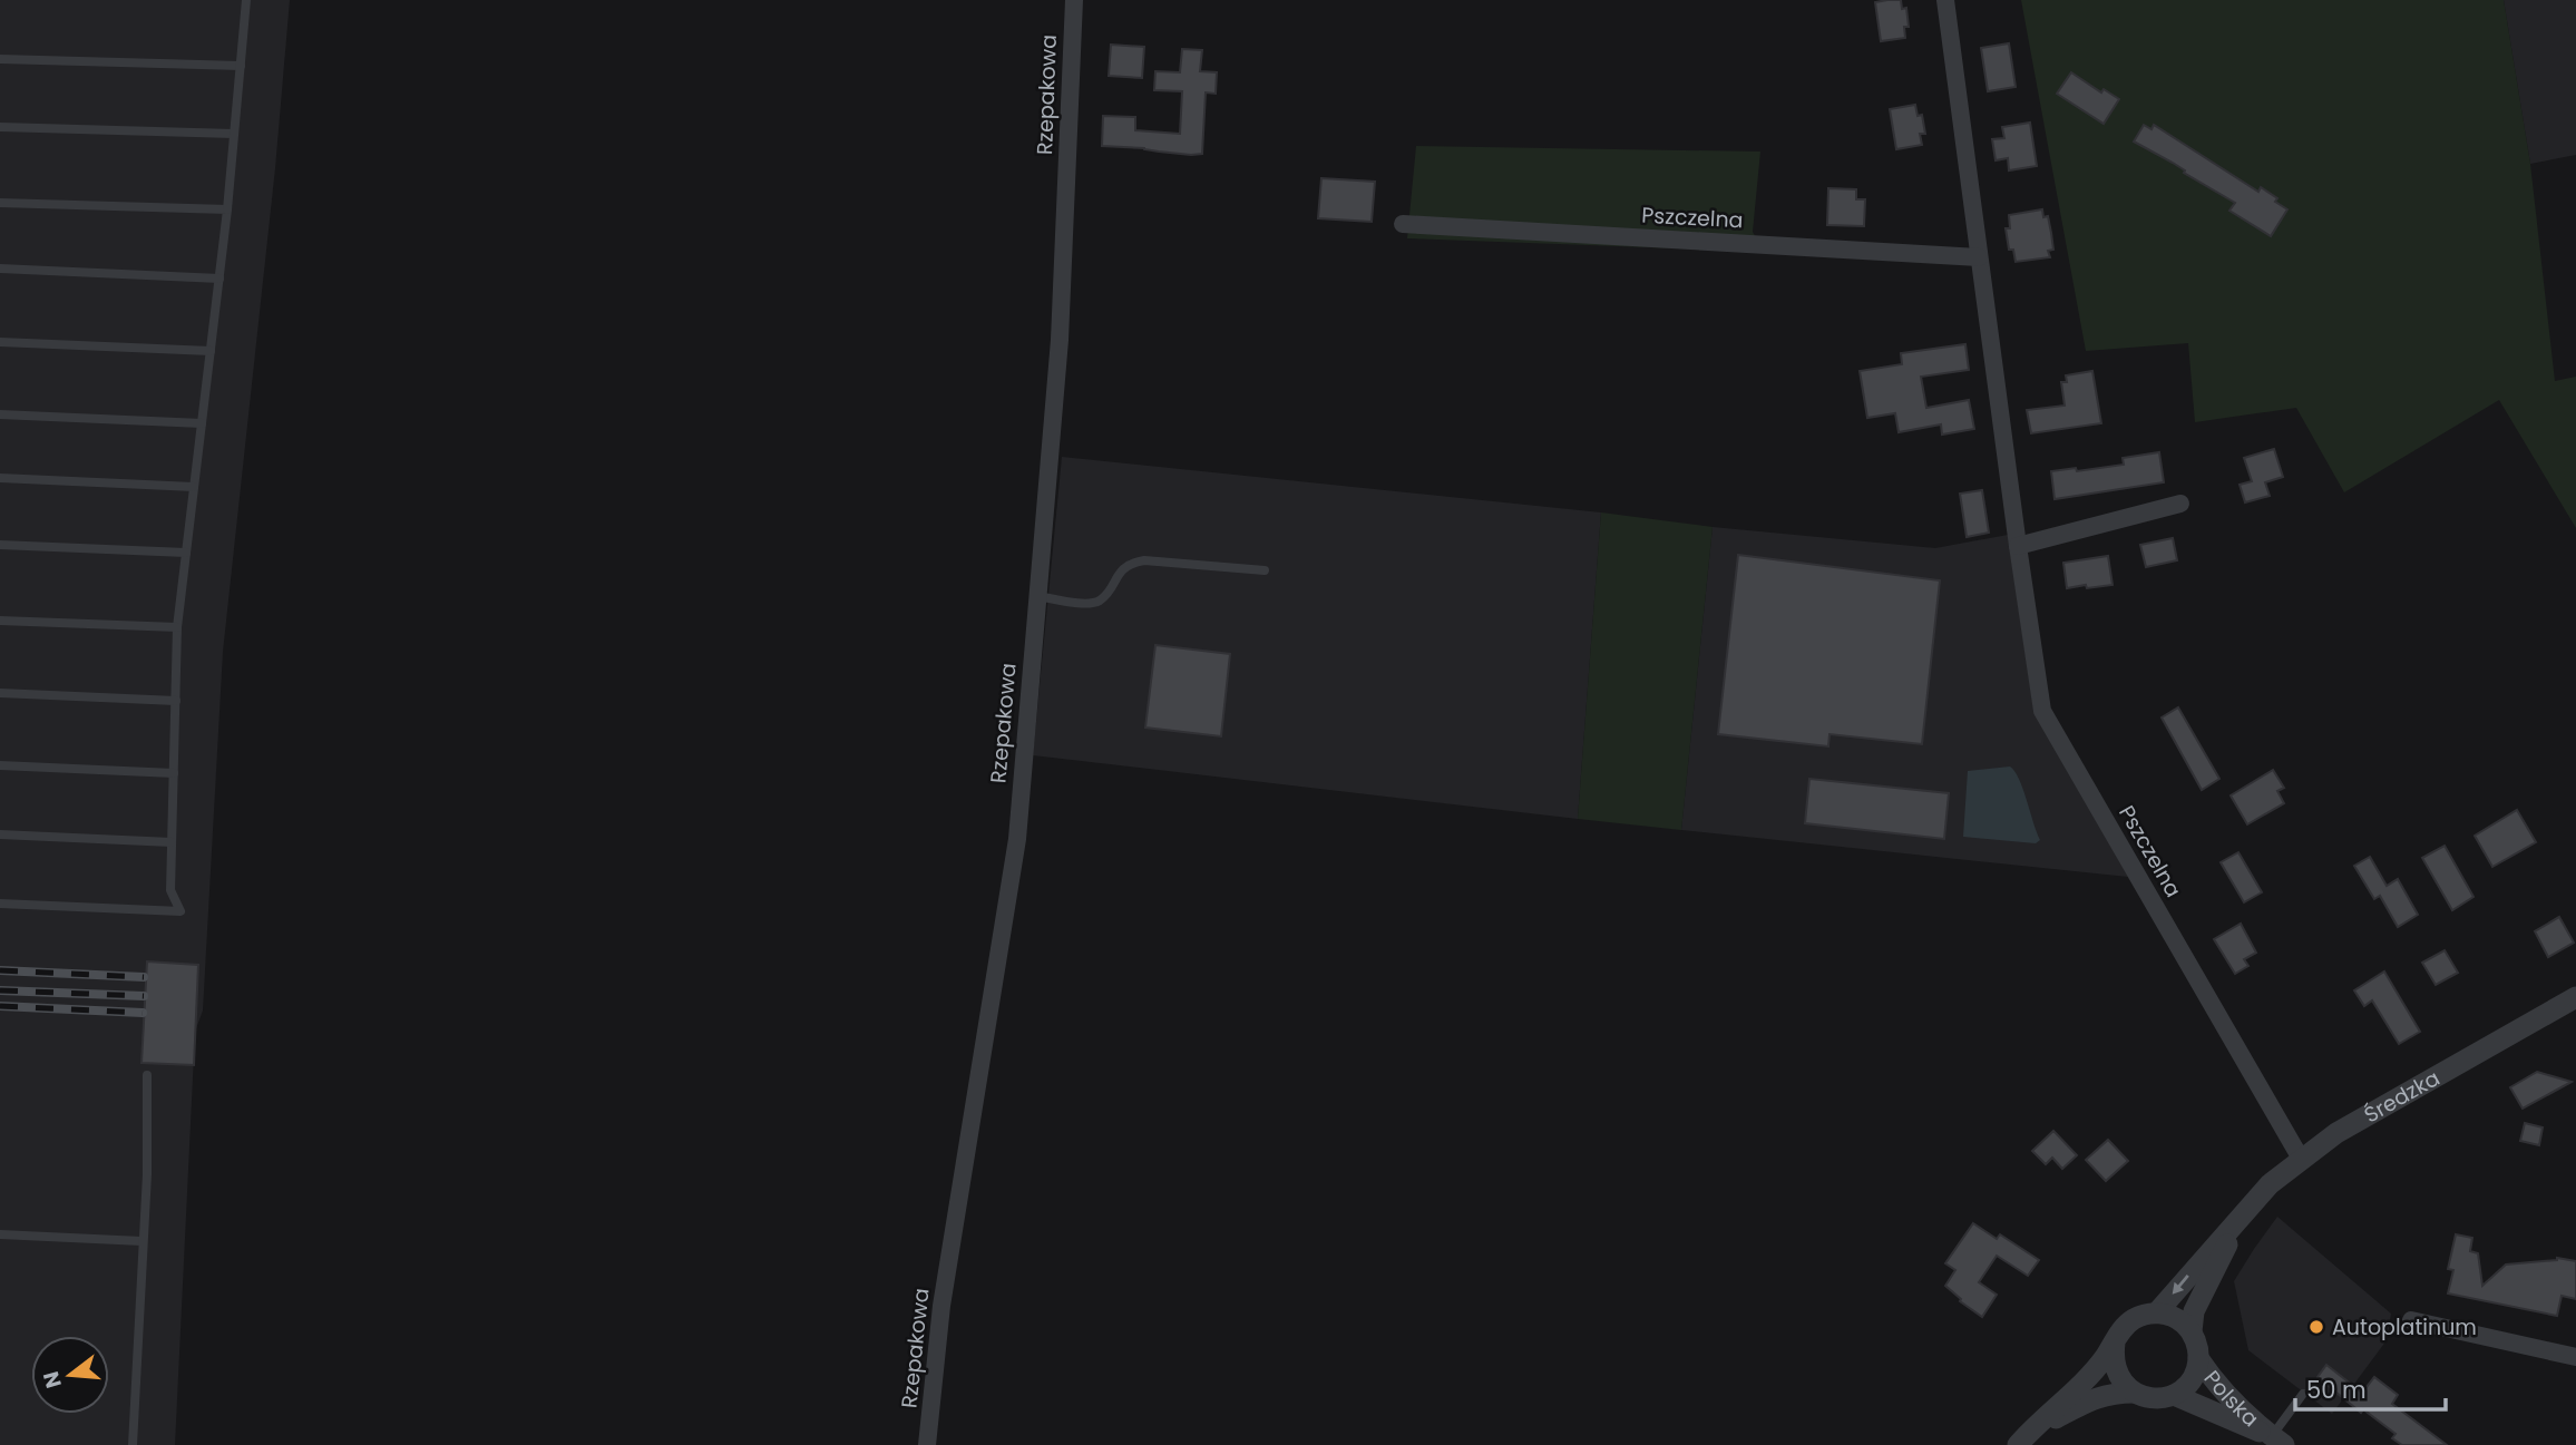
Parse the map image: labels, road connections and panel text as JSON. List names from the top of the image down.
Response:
{
  "streets": {
    "street": [
      "Rzepakowa",
      "Pszczelna",
      "Średzka",
      "Polska"
    ]
  },
  "crossings": [
    ["Pszczelna", "Średzka"],
    ["Średzka", "Polska"]
  ],
  "places": ["Autoplatinum"],
  "scale_bar": "50 m",
  "north": "left"
}
